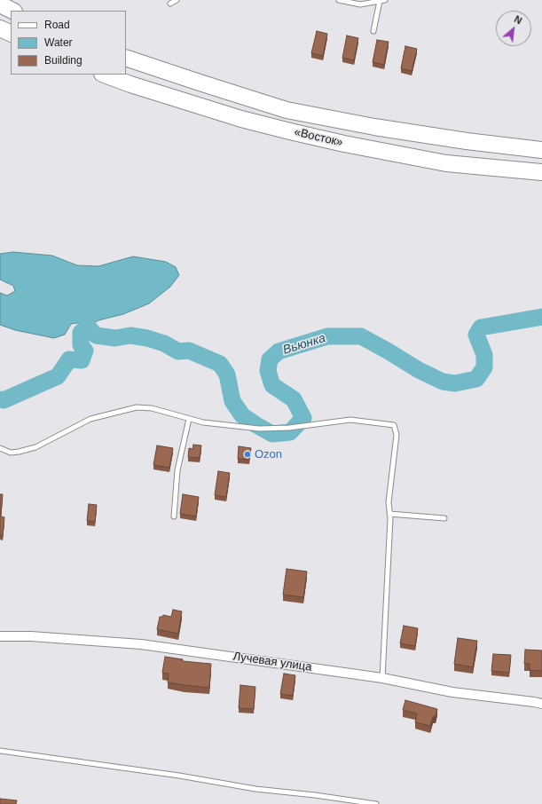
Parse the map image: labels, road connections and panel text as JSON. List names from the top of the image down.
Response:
{
  "streets": {
    "highway": ["«Восток»"],
    "street": ["Лучевая улица"]
  },
  "water": ["Вьюнка"],
  "places": ["Ozon"],
  "legend": ["Road", "Water", "Building"],
  "north": "top right"
}
